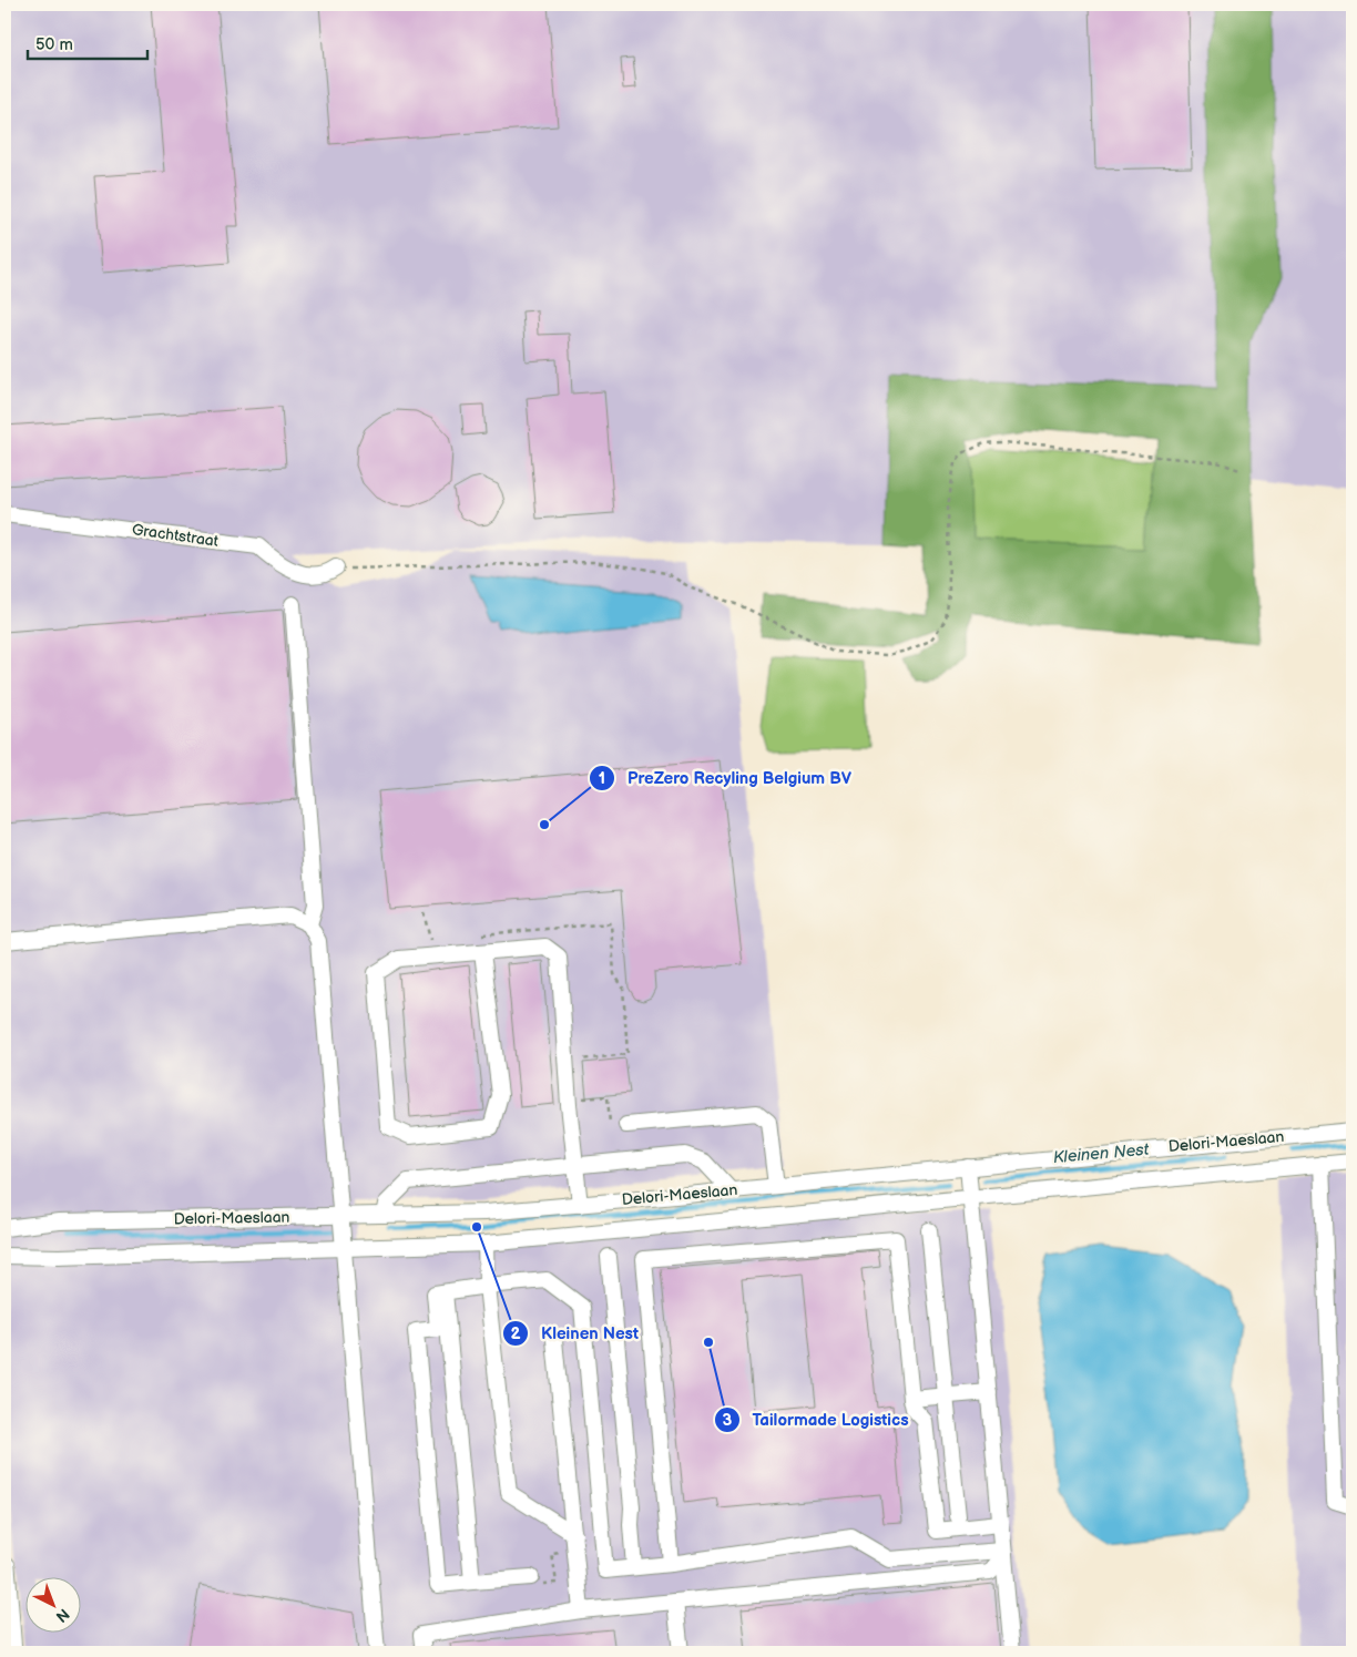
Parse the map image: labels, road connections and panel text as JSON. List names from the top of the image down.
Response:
{
  "streets": {
    "street": ["Grachtstraat", "Delori-Maeslaan"]
  },
  "water": ["Kleinen Nest"],
  "places": ["PreZero Recyling Belgium BV", "Kleinen Nest", "Tailormade Logistics"],
  "scale_bar": "50 m",
  "north": "bottom right"
}
